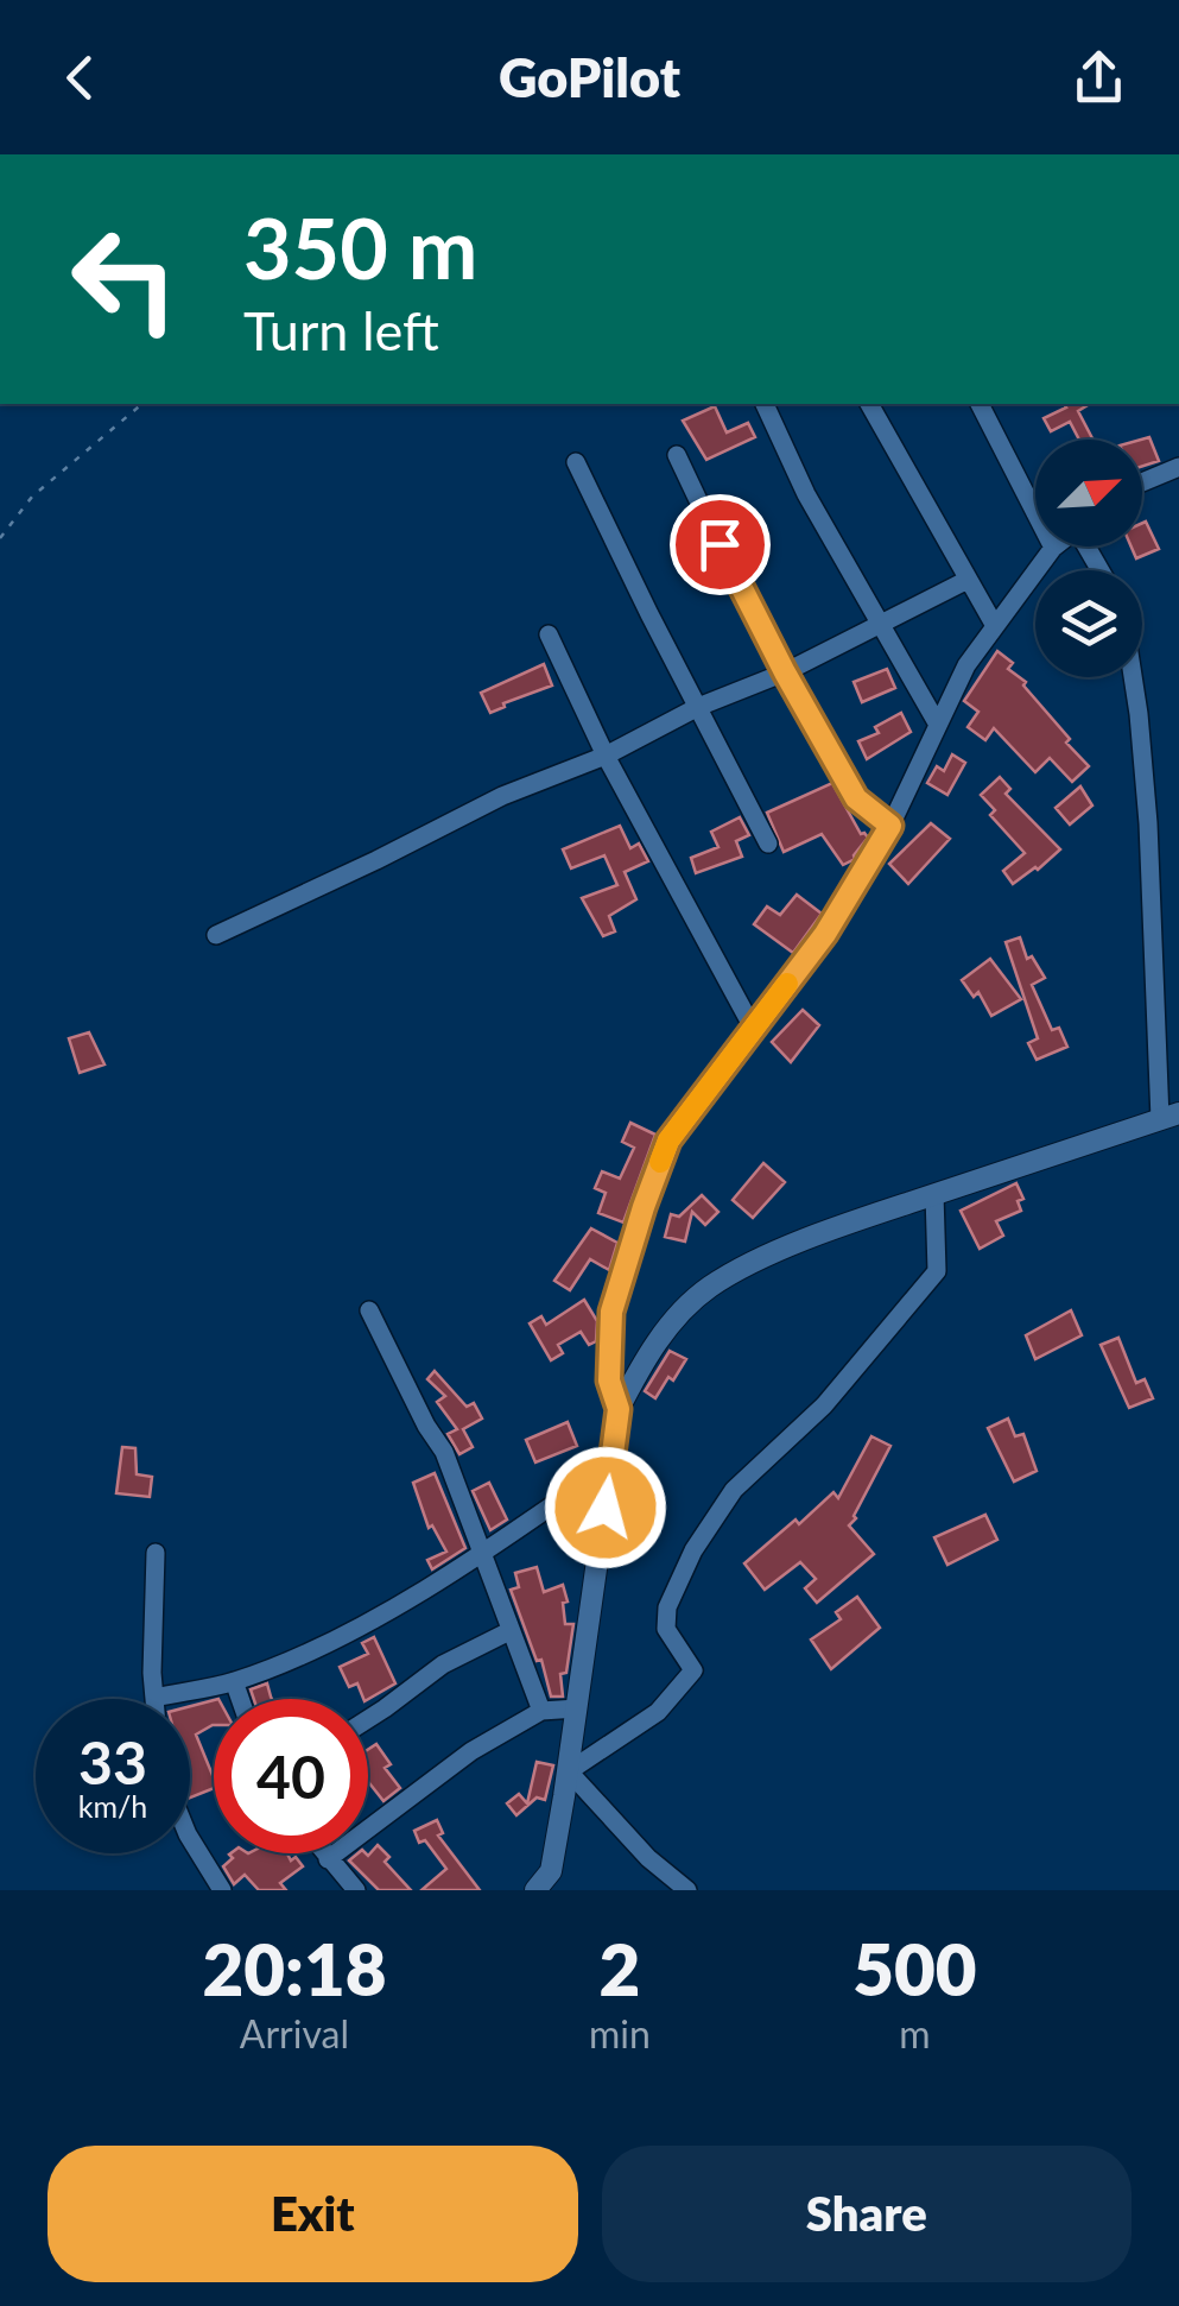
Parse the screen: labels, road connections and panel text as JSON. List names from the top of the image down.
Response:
{
  "north": "top right",
  "page": {
    "header": "GoPilot",
    "turn": ["350 m", "Turn left"],
    "speed": "33 km/h",
    "limit": "40",
    "eta": [
      "20:18",
      "Arrival",
      "2",
      "min",
      "500",
      "m"
    ],
    "buttons": ["Exit", "Share"]
  }
}
